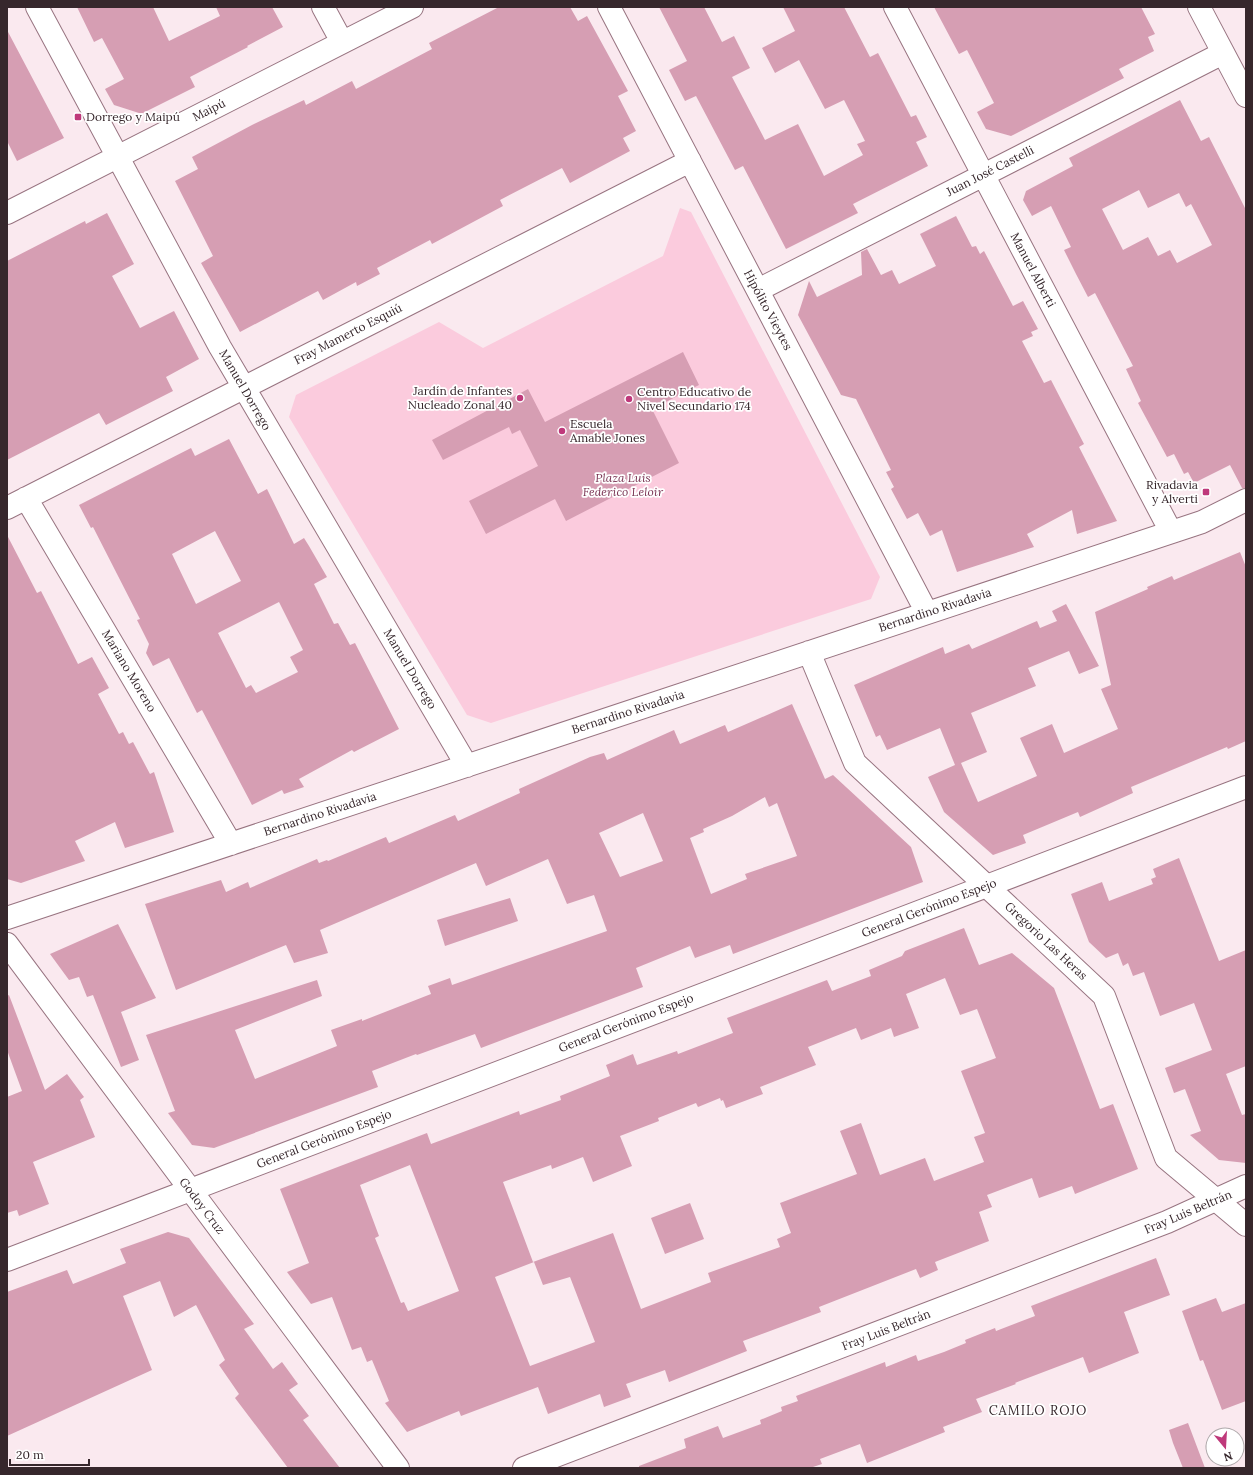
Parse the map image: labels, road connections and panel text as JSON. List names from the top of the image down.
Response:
{
  "streets": {
    "street": [
      "Maipú",
      "Juan José Castelli",
      "Manuel Alberti",
      "Hipólito Vieytes",
      "Fray Mamerto Esquiú",
      "Manuel Dorrego",
      "Bernardino Rivadavia",
      "Mariano Moreno",
      "General Gerónimo Espejo",
      "Gregorio Las Heras",
      "Godoy Cruz",
      "Fray Luis Beltrán"
    ]
  },
  "crossings": [
    ["Maipú", "Manuel Dorrego"],
    ["Juan José Castelli", "Manuel Alberti"],
    ["Juan José Castelli", "Hipólito Vieytes"],
    ["Manuel Alberti", "Bernardino Rivadavia"],
    ["Hipólito Vieytes", "Fray Mamerto Esquiú"],
    ["Hipólito Vieytes", "Bernardino Rivadavia"],
    ["Fray Mamerto Esquiú", "Manuel Dorrego"],
    ["Fray Mamerto Esquiú", "Mariano Moreno"],
    ["Manuel Dorrego", "Bernardino Rivadavia"],
    ["Bernardino Rivadavia", "Mariano Moreno"],
    ["Bernardino Rivadavia", "Gregorio Las Heras"],
    ["General Gerónimo Espejo", "Gregorio Las Heras"],
    ["General Gerónimo Espejo", "Godoy Cruz"],
    ["Gregorio Las Heras", "Fray Luis Beltrán"]
  ],
  "districts": ["CAMILO ROJO"],
  "parks": ["Plaza Luis Federico Leloir"],
  "places": {
    "transit": ["Dorrego y Maipú", "Rivadavia y Alverti"],
    "other": ["Jardín de Infantes Nucleado Zonal 40", "Centro Educativo de Nivel Secundario 174", "Escuela Amable Jones"]
  },
  "scale_bar": "20 m",
  "north": "bottom"
}
